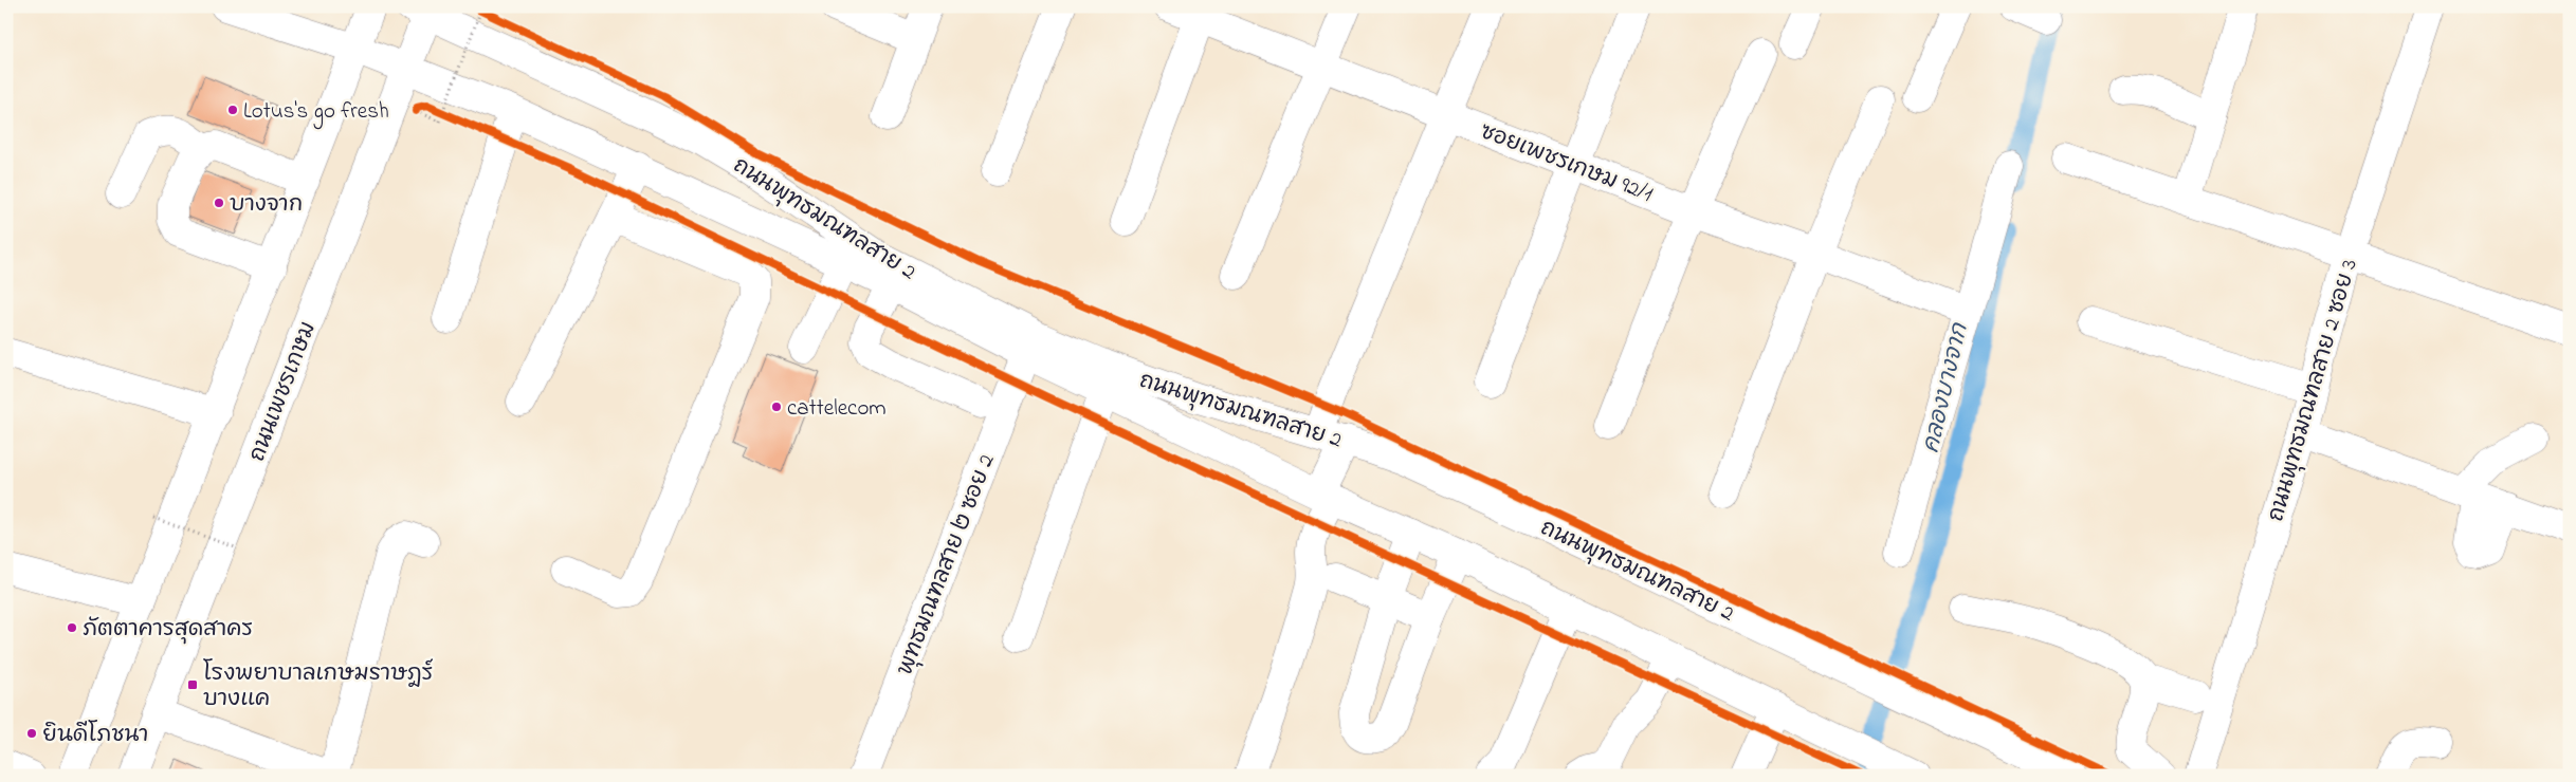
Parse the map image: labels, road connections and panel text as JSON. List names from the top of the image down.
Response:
{
  "streets": {
    "street": [
      "ซอยเพชรเกษม 92/1",
      "ถนนพุทธมณฑลสาย 2",
      "ถนนพุทธมณฑลสาย 2 ซอย 3",
      "ถนนเพชรเกษม",
      "พุทธมณฑลสาย ๒ ซอย 2"
    ]
  },
  "crossings": [
    ["ถนนพุทธมณฑลสาย 2", "ถนนเพชรเกษม"],
    ["ถนนพุทธมณฑลสาย 2", "พุทธมณฑลสาย ๒ ซอย 2"]
  ],
  "water": ["คลองบางจาก"],
  "places": {
    "other": [
      "Lotus's go fresh",
      "บางจาก",
      "cattelecom",
      "ภัตตาคารสุดสาคร",
      "ยินดีโภชนา"
    ],
    "transit": ["โรงพยาบาลเกษมราษฎร์ บางแค"]
  }
}
